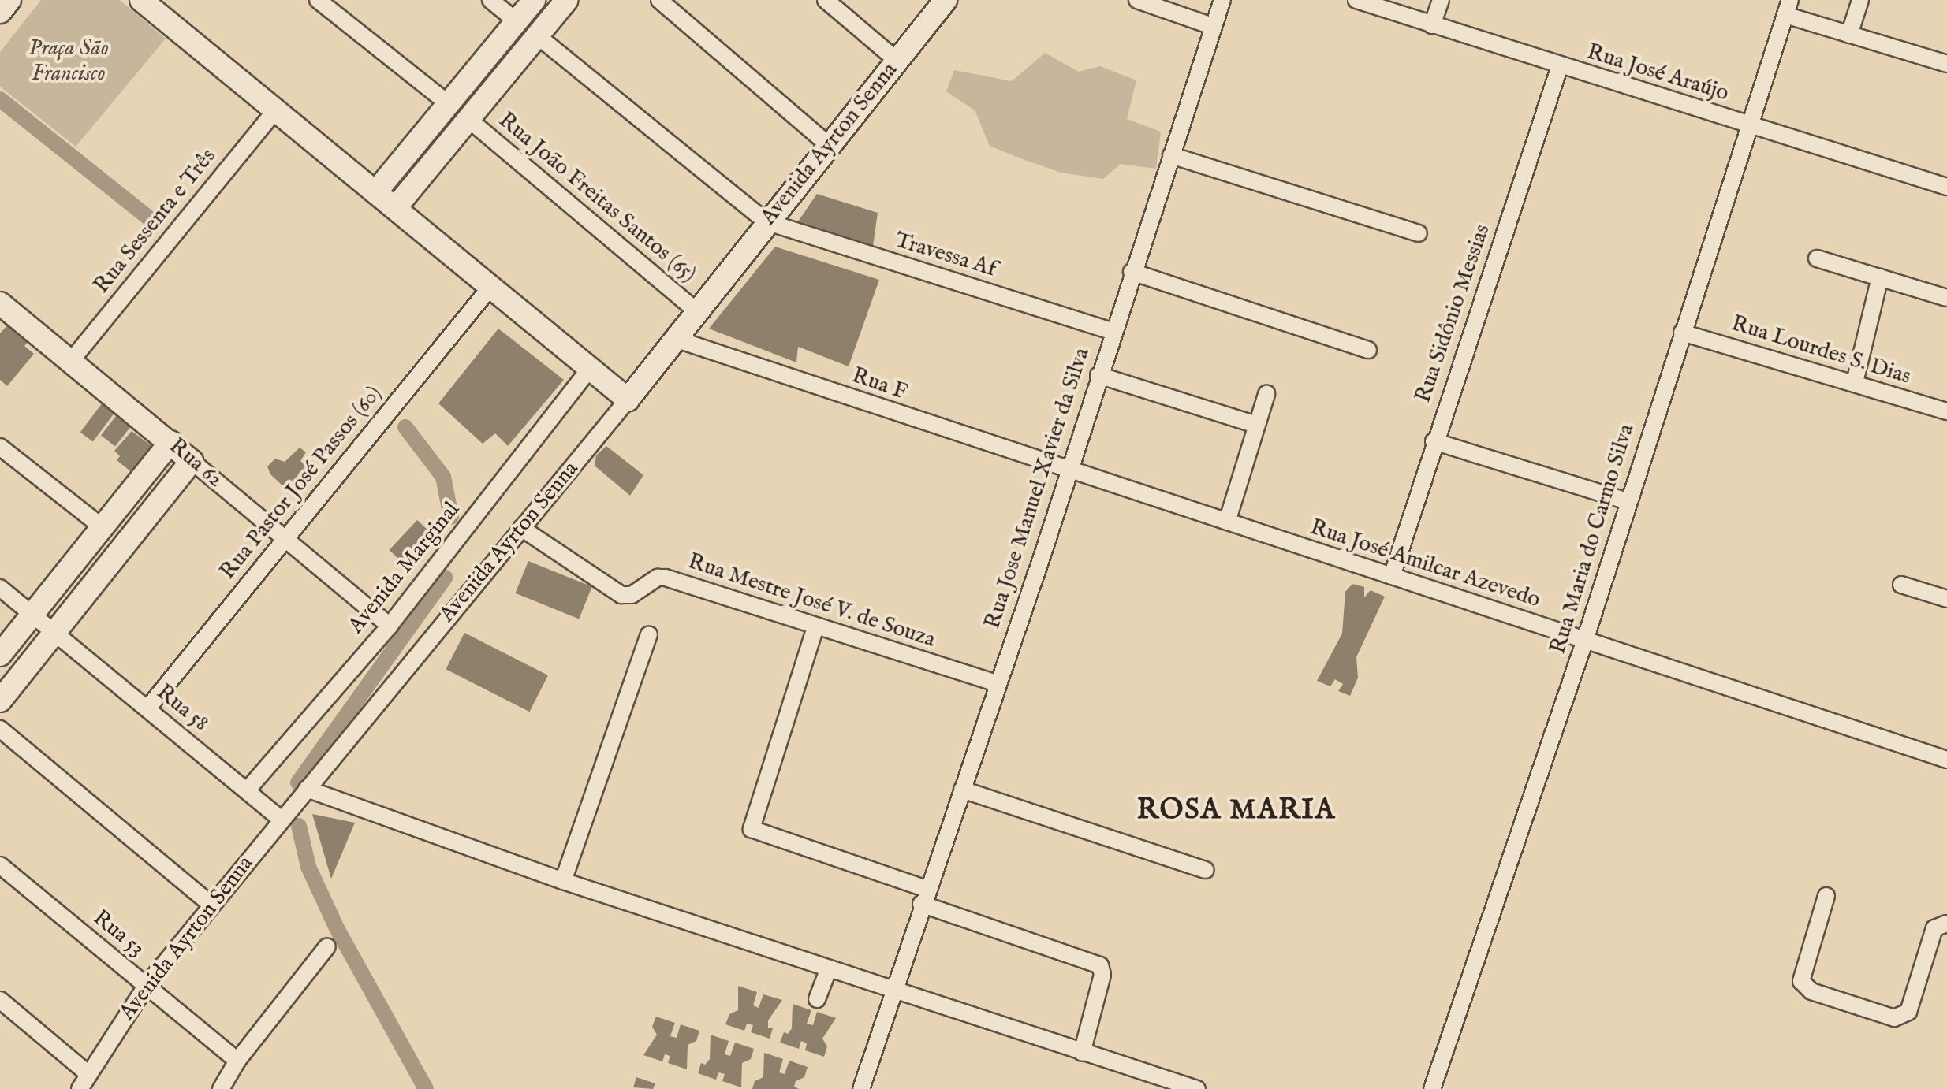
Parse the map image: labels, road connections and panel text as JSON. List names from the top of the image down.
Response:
{
  "streets": {
    "street": [
      "Rua José Araújo",
      "Avenida Ayrton Senna",
      "Rua João Freitas Santos (65)",
      "Rua Sessenta e Três",
      "Travessa Af",
      "Rua Sidônio Messias",
      "Rua Lourdes S. Dias",
      "Rua F",
      "Rua 62",
      "Rua Pastor José Passos (60)",
      "Rua Jose Manuel Xavier da Silva",
      "Rua Maria do Carmo Silva",
      "Rua José Amilcar Azevedo",
      "Avenida Marginal",
      "Rua Mestre José V. de Souza",
      "Rua 58",
      "Rua 53"
    ]
  },
  "crossings": [
    ["Rua José Araújo", "Rua Sidônio Messias"],
    ["Rua José Araújo", "Rua Maria do Carmo Silva"],
    ["Avenida Ayrton Senna", "Rua João Freitas Santos (65)"],
    ["Avenida Ayrton Senna", "Travessa Af"],
    ["Avenida Ayrton Senna", "Rua F"],
    ["Avenida Ayrton Senna", "Rua Mestre José V. de Souza"],
    ["Avenida Ayrton Senna", "Rua 58"],
    ["Avenida Ayrton Senna", "Rua 53"],
    ["Rua Sessenta e Três", "Rua 62"],
    ["Travessa Af", "Rua Jose Manuel Xavier da Silva"],
    ["Rua Sidônio Messias", "Rua José Amilcar Azevedo"],
    ["Rua Lourdes S. Dias", "Rua Maria do Carmo Silva"],
    ["Rua F", "Rua Jose Manuel Xavier da Silva"],
    ["Rua F", "Rua José Amilcar Azevedo"],
    ["Rua 62", "Rua Pastor José Passos (60)"],
    ["Rua 62", "Avenida Marginal"],
    ["Rua Pastor José Passos (60)", "Rua 58"],
    ["Rua Jose Manuel Xavier da Silva", "Rua José Amilcar Azevedo"],
    ["Rua Jose Manuel Xavier da Silva", "Rua Mestre José V. de Souza"],
    ["Rua Maria do Carmo Silva", "Rua José Amilcar Azevedo"],
    ["Avenida Marginal", "Rua 58"]
  ],
  "districts": ["ROSA MARIA"],
  "parks": ["Praça São Francisco"]
}
